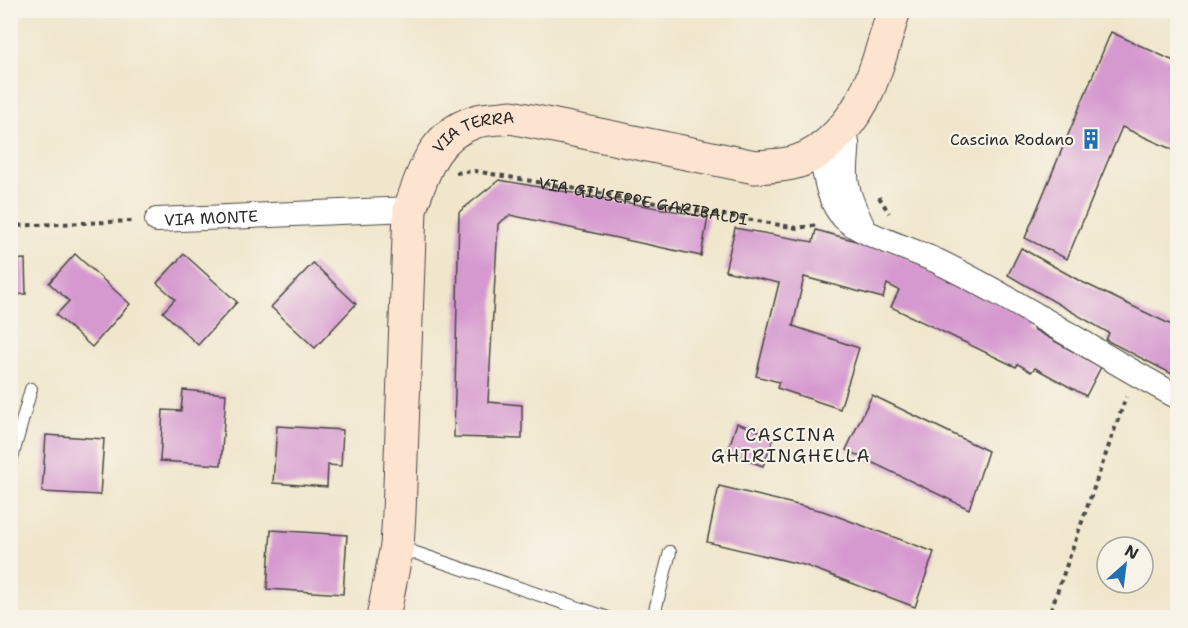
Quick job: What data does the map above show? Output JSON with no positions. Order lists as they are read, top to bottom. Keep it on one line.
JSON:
{"streets":{"street":["VIA TERRA","VIA MONTE"],"path":["VIA GIUSEPPE GARIBALDI"]},"crossings":[["VIA TERRA","VIA GIUSEPPE GARIBALDI"],["VIA TERRA","VIA MONTE"]],"districts":["CASCINA GHIRINGHELLA"],"places":{"building":["Cascina Rodano"]},"north":"top right"}
